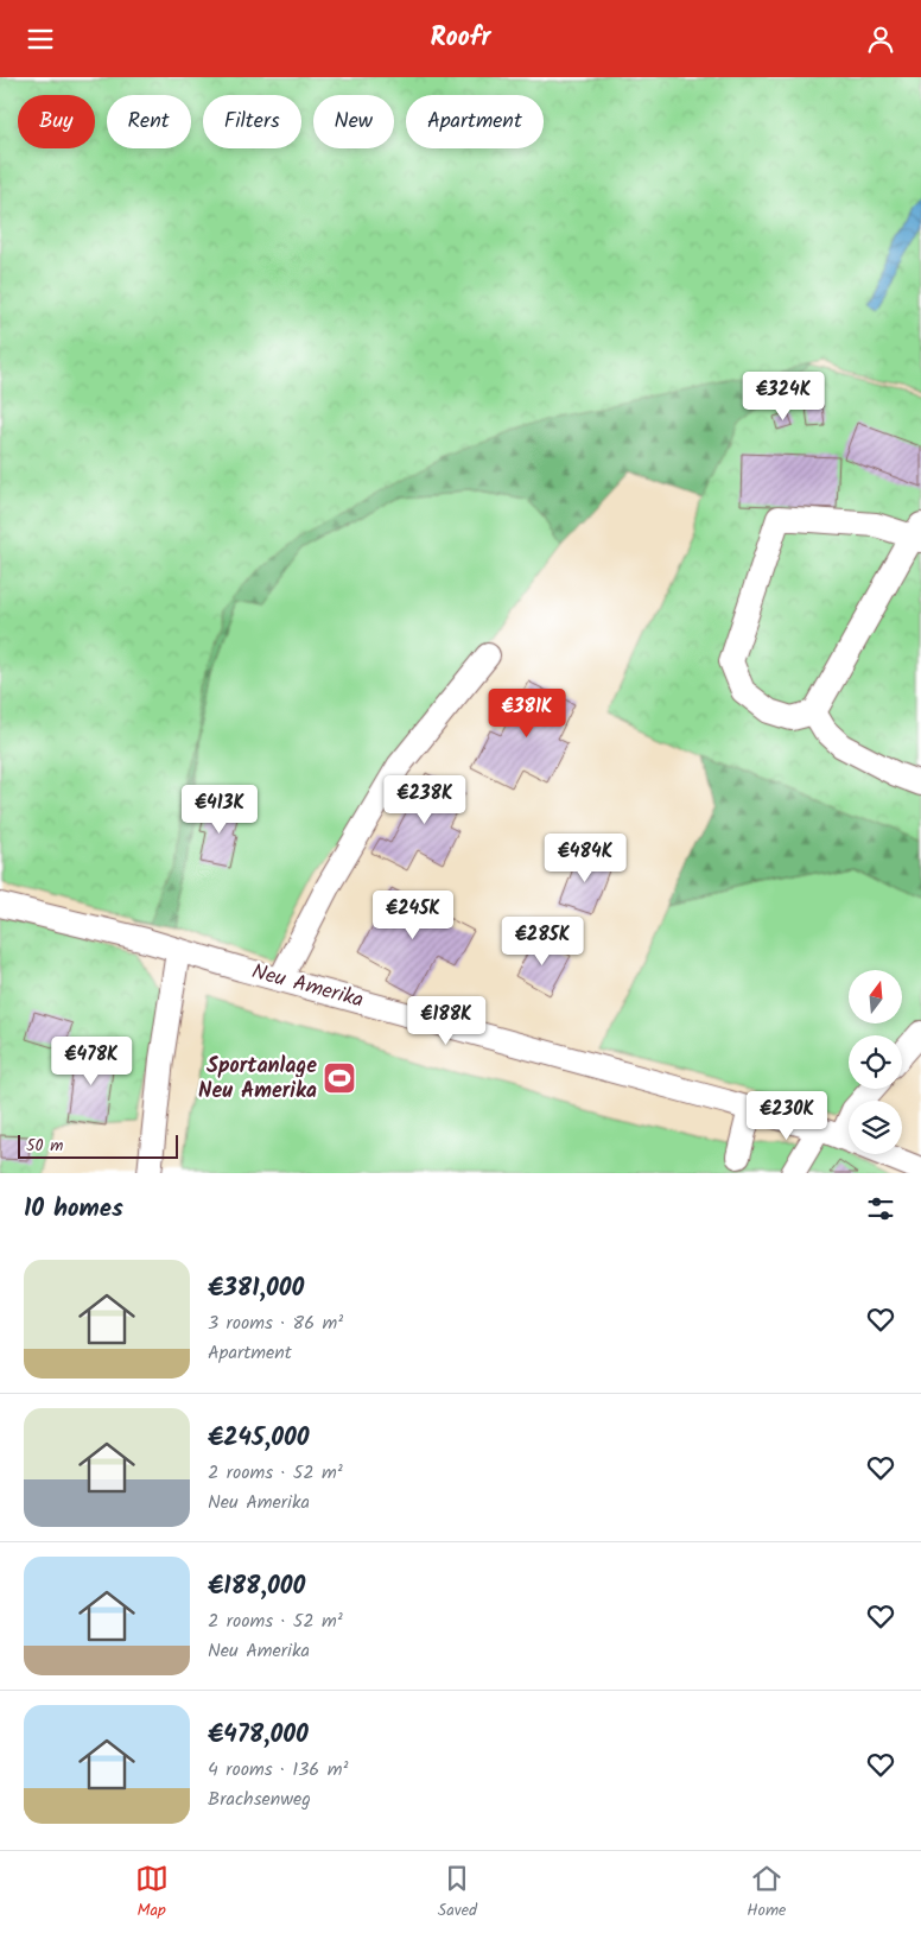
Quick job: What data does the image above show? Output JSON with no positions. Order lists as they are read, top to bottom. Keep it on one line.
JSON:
{"streets":{"street":["Neu Amerika"]},"places":{"sports":["Sportanlage Neu Amerika"]},"scale_bar":"50 m","north":"top","page":{"header":"Roofr","chip":["Buy","Rent","Filters","New","Apartment"],"price":["€324K","€381K","€238K","€413K","€484K","€245K","€285K","€188K","€478K","€230K"],"scale":"50 m","heading":"10 homes","list":[{"name":"€381,000","note":"3 rooms · 86 m² · Apartment"},{"name":"€245,000","note":"2 rooms · 52 m² · Neu Amerika"},{"name":"€188,000","note":"2 rooms · 52 m² · Neu Amerika"},{"name":"€478,000","note":"4 rooms · 136 m² · Brachsenweg"}],"tabs":["Map","Saved","Home"]}}
